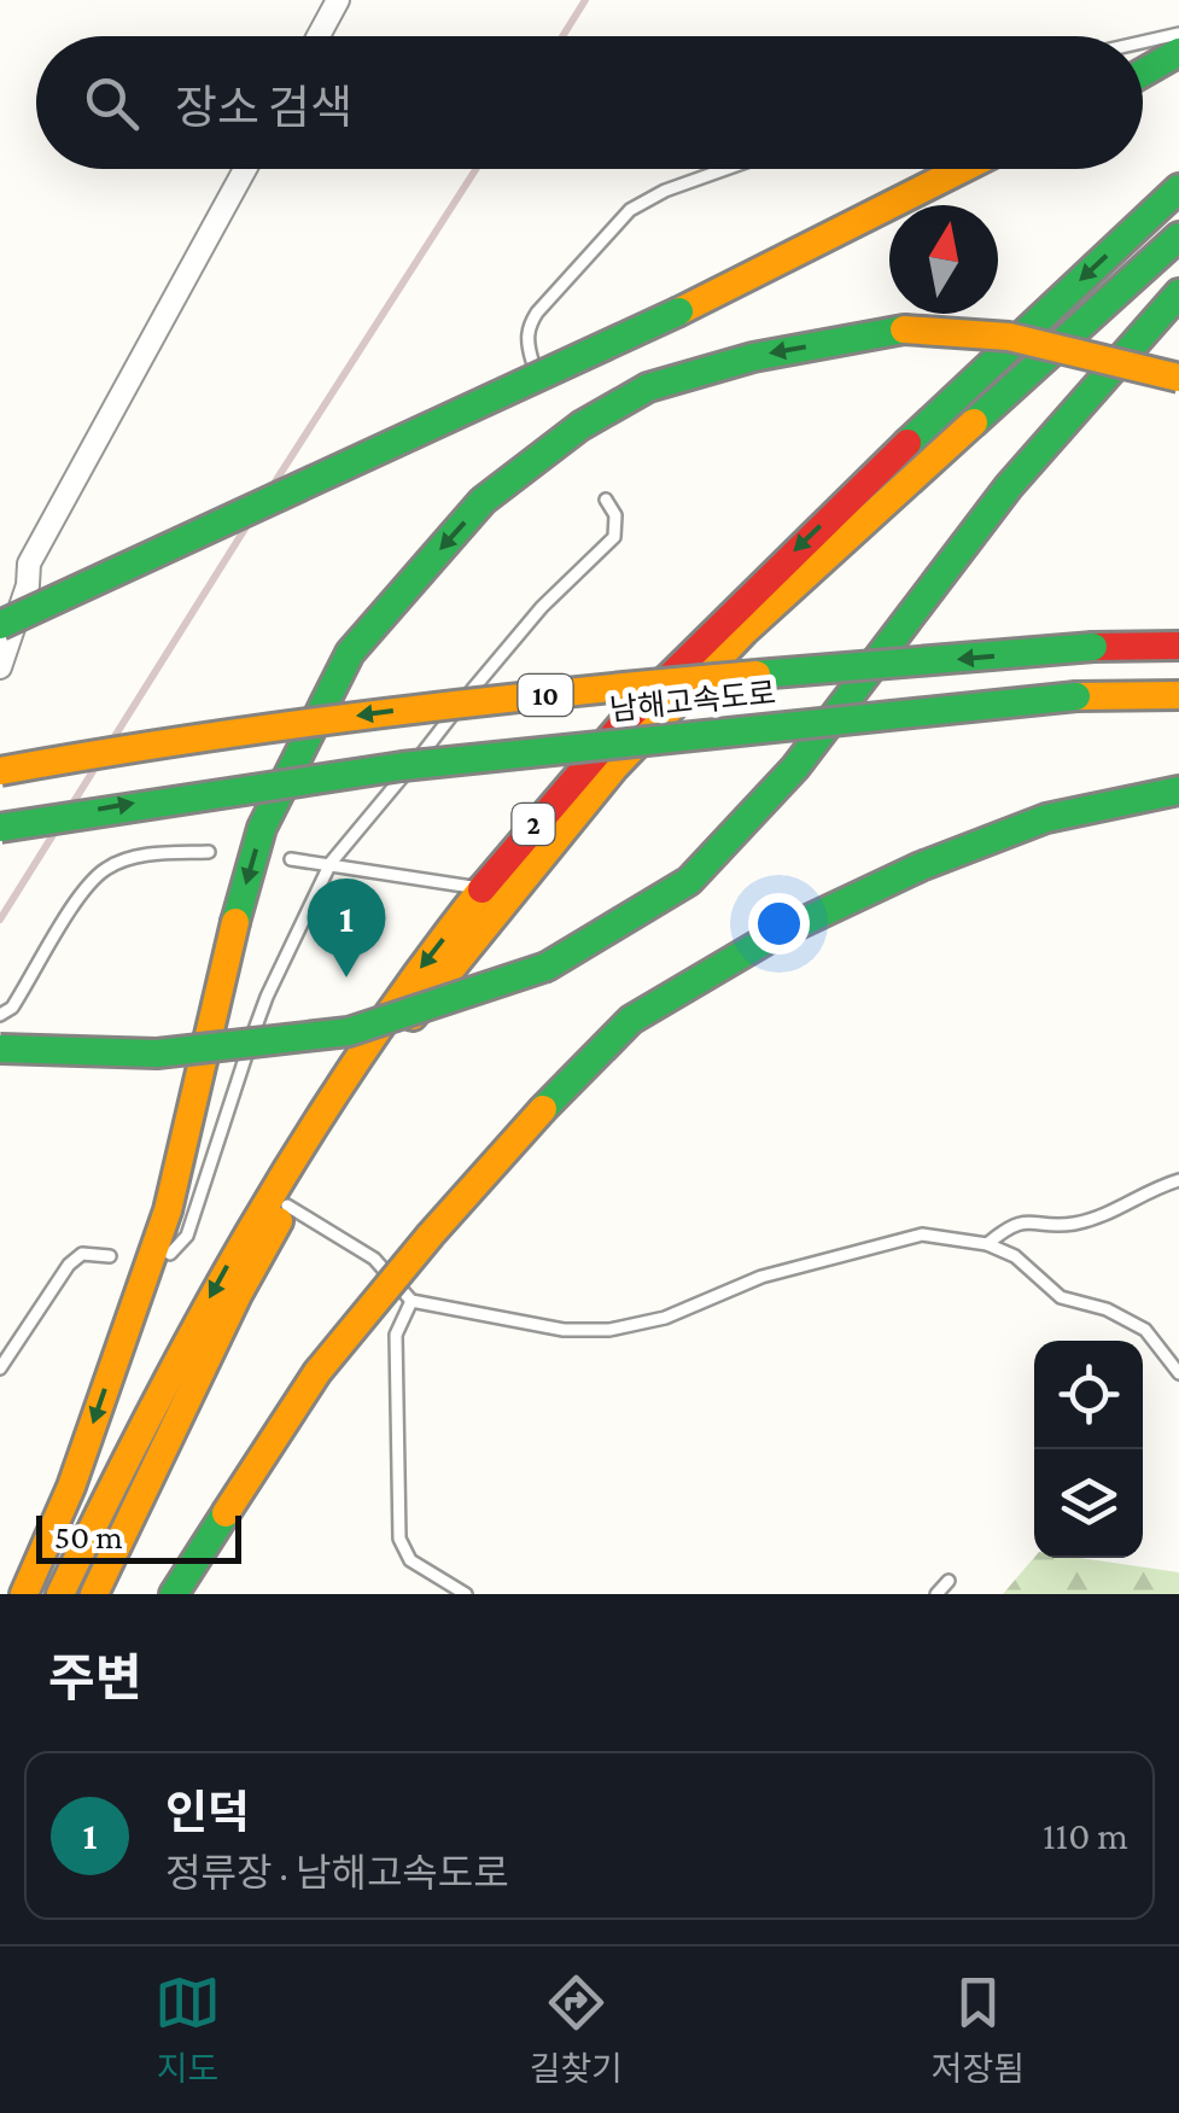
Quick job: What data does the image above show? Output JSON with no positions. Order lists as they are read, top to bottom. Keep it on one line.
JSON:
{"streets":{"main road":["10","남해고속도로","2"]},"scale_bar":"50 m","north":"top","page":{"search":"장소 검색","pins":"1","scale":"50 m","heading":"주변","list":[{"mark":"1","name":"인덕","note":"정류장 · 남해고속도로","value":"110 m"}],"nav":["지도","길찾기","저장됨"]}}
